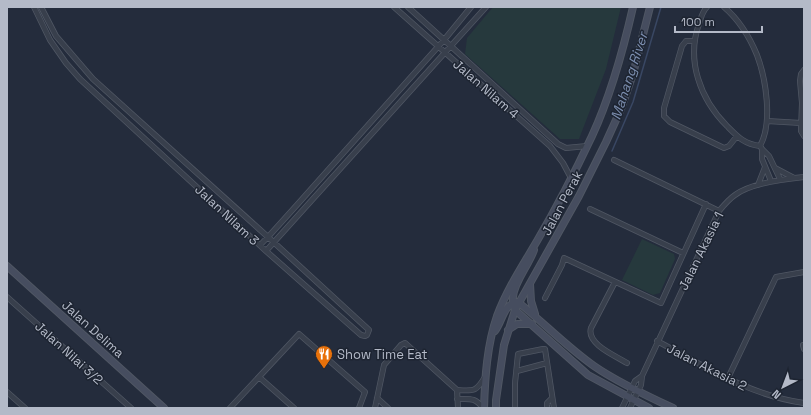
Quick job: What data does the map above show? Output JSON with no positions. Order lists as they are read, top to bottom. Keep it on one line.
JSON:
{"streets":{"main road":["Jalan Perak","Jalan Delima"],"street":["Jalan Nilam 4","Jalan Nilam 3","Jalan Akasia 1","Jalan Nilai 3/2","Jalan Akasia 2"]},"crossings":[["Jalan Nilam 4","Jalan Perak"],["Jalan Nilam 4","Jalan Nilam 3"],["Jalan Akasia 1","Jalan Akasia 2"]],"water":["Mahang River"],"places":{"restaurant":["Show Time Eat"]},"scale_bar":"100 m","north":"bottom left"}
